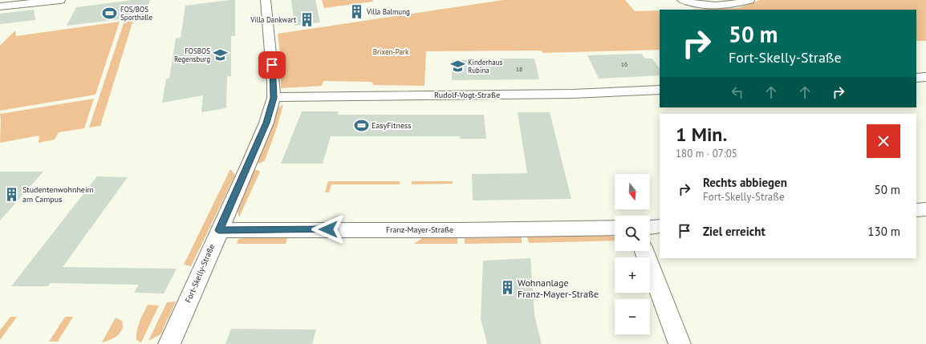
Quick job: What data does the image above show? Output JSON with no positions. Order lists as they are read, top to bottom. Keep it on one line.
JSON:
{"streets":{"street":["Rudolf-Vogt-Straße","Franz-Mayer-Straße","Fort-Skelly-Straße"]},"crossings":[["Rudolf-Vogt-Straße","Fort-Skelly-Straße"],["Franz-Mayer-Straße","Fort-Skelly-Straße"]],"parks":["Brixen-Park"],"places":{"building":["Villa Balmung","Villa Dankwart","Studentenwohnheim am Campus","Wohnanlage Franz-Mayer-Straße"],"sports":["FOS/BOS Sporthalle","EasyFitness"],"school or university":["FOSBOS Regensburg","Kinderhaus Rubina"]},"house_numbers":["16","18"],"north":"bottom","page":{"turn":["50 m","Fort-Skelly-Straße"],"heading":["1 Min.","180 m · 07:05"],"list":[{"name":"Rechts abbiegen","note":"Fort-Skelly-Straße","value":"50 m"},{"name":"Ziel erreicht","value":"130 m"}],"map_buttons":["+","−"]}}
